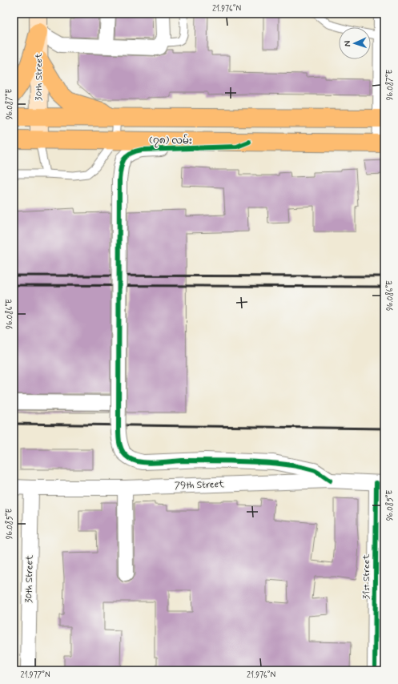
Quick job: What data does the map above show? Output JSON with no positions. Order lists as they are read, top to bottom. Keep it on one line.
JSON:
{"streets":{"main road":["30th Street","(၇၈) လမ်း"],"street":["79th Street","31st Street"]},"crossings":[["30th Street","(၇၈) လမ်း"],["30th Street","79th Street"],["79th Street","31st Street"]],"north":"left","coordinates":["21.976°N","96.087°E","96.086°E","96.085°E","21.977°N"]}
